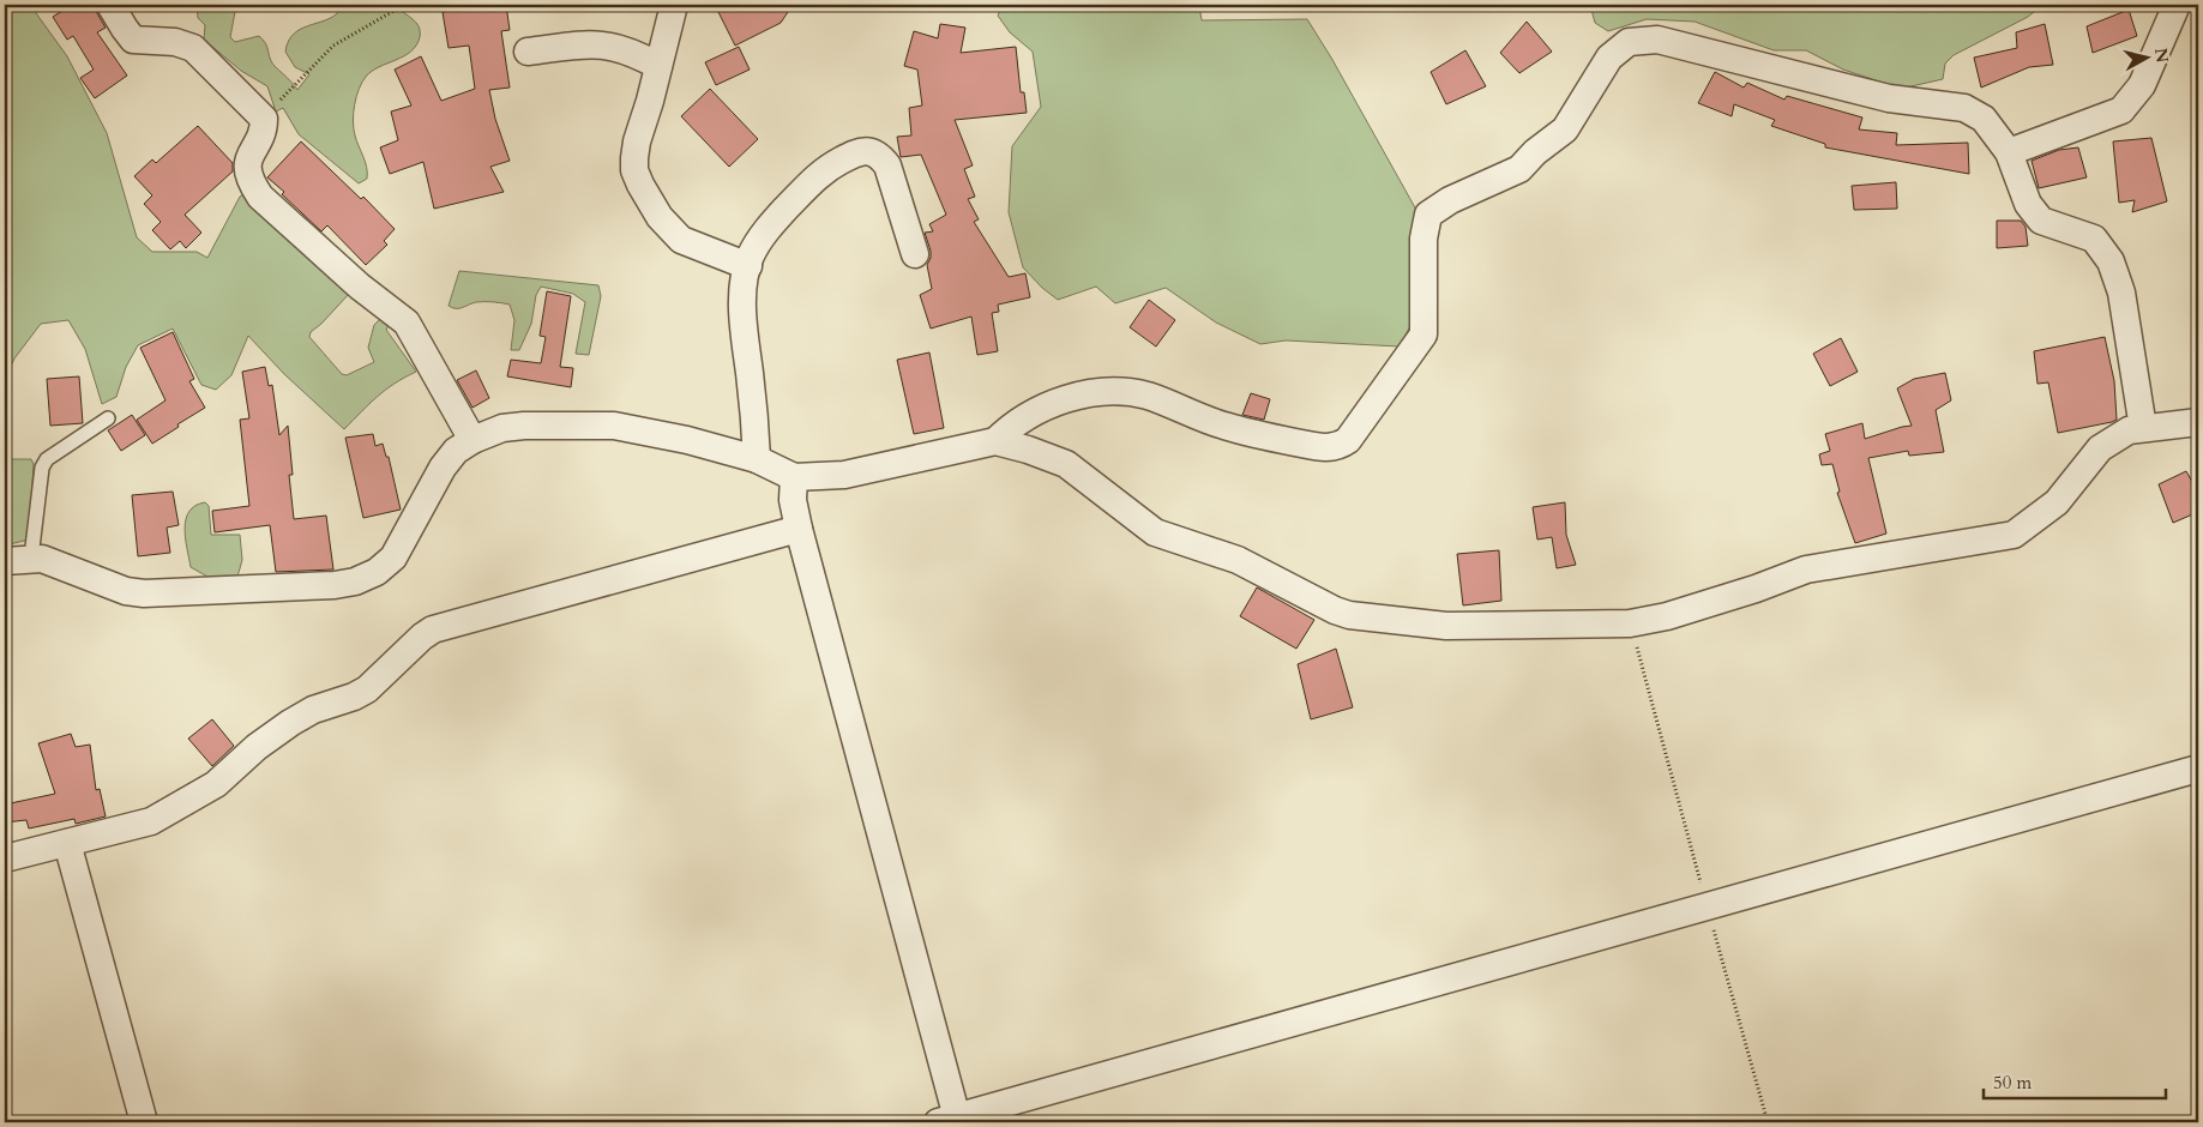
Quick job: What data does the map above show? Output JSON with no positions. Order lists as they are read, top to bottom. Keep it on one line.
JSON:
{"scale_bar":"50 m","north":"right"}
